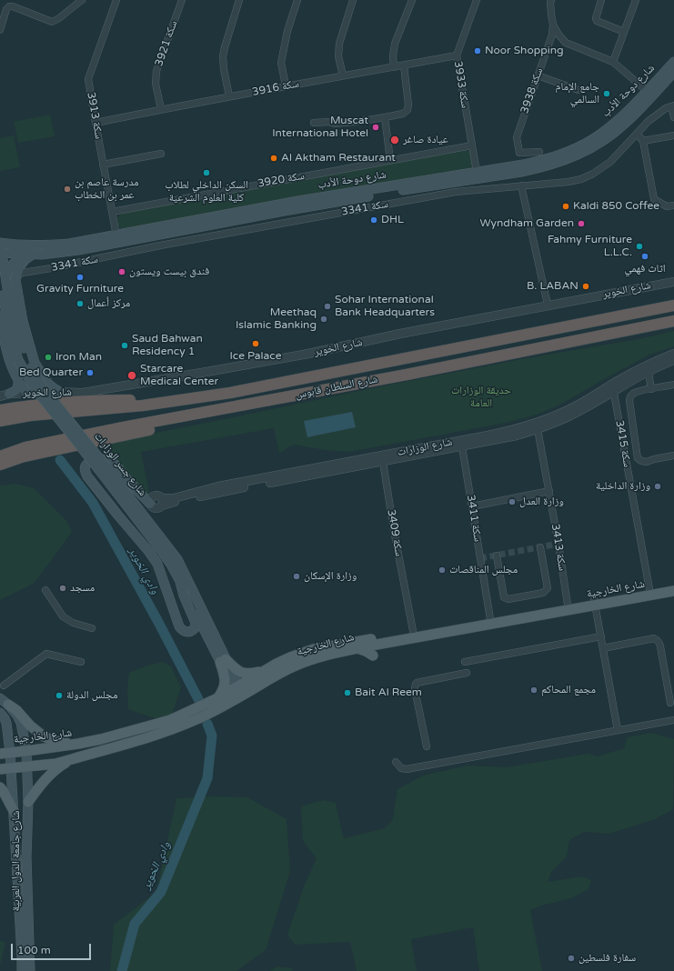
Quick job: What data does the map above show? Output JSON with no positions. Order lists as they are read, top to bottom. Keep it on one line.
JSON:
{"streets":{"highway":["شارع السلطان قابوس"],"main road":["شارع دوحة الأدب","شارع جسر الوزارات","شارع الخارجية","شارع جامعة الدول العربية"],"street":["سكة 3921","سكة 3933","سكة 3916","سكة 3938","سكة 3913","سكة 3920","سكة 3341","شارع الخوير","سكة 3415","شارع الوزارات","سكة 3411","سكة 3409","سكة 3413"]},"crossings":[["سكة 3921","سكة 3916"],["سكة 3933","سكة 3916"],["سكة 3933","شارع دوحة الأدب"],["سكة 3933","سكة 3920"],["سكة 3916","سكة 3913"],["شارع دوحة الأدب","سكة 3913"],["شارع دوحة الأدب","شارع جسر الوزارات"],["سكة 3913","سكة 3920"],["سكة 3415","شارع الوزارات"],["سكة 3415","شارع الخارجية"],["شارع الوزارات","سكة 3411"],["شارع الوزارات","سكة 3409"],["شارع الوزارات","سكة 3413"],["شارع جسر الوزارات","شارع الخارجية"],["سكة 3411","شارع الخارجية"],["سكة 3409","شارع الخارجية"],["سكة 3413","شارع الخارجية"],["شارع الخارجية","شارع جامعة الدول العربية"]],"water":["وادي الخوير"],"parks":["حديقة الوزارات العامة"],"places":["Noor Shopping","جامع الإمام السالمي","Muscat International Hotel","عيادة صاغر","Al Aktham Restaurant","السكن الداخلي لطلاب كلية العلوم الشرعية","مدرسة عاصم بن عمر بن الخطاب","Kaldi 850 Coffee","DHL","Wyndham Garden","Fahmy Furniture L.L.C.","اثاث فهمي","فندق بيست ويستون","Gravity Furniture","B. LABAN","مركز أعمال","Sohar International Bank Headquarters","Meethaq Islamic Banking","Ice Palace","Saud Bahwan Residency 1","Iron Man","Bed Quarter","Starcare Medical Center","وزارة الداخلية","وزارة العدل","مجلس المناقصات","وزارة الإسكان","مسجد","مجمع المحاكم","Bait Al Reem","مجلس الدولة","سفارة فلسطين"],"scale_bar":"100 m"}
